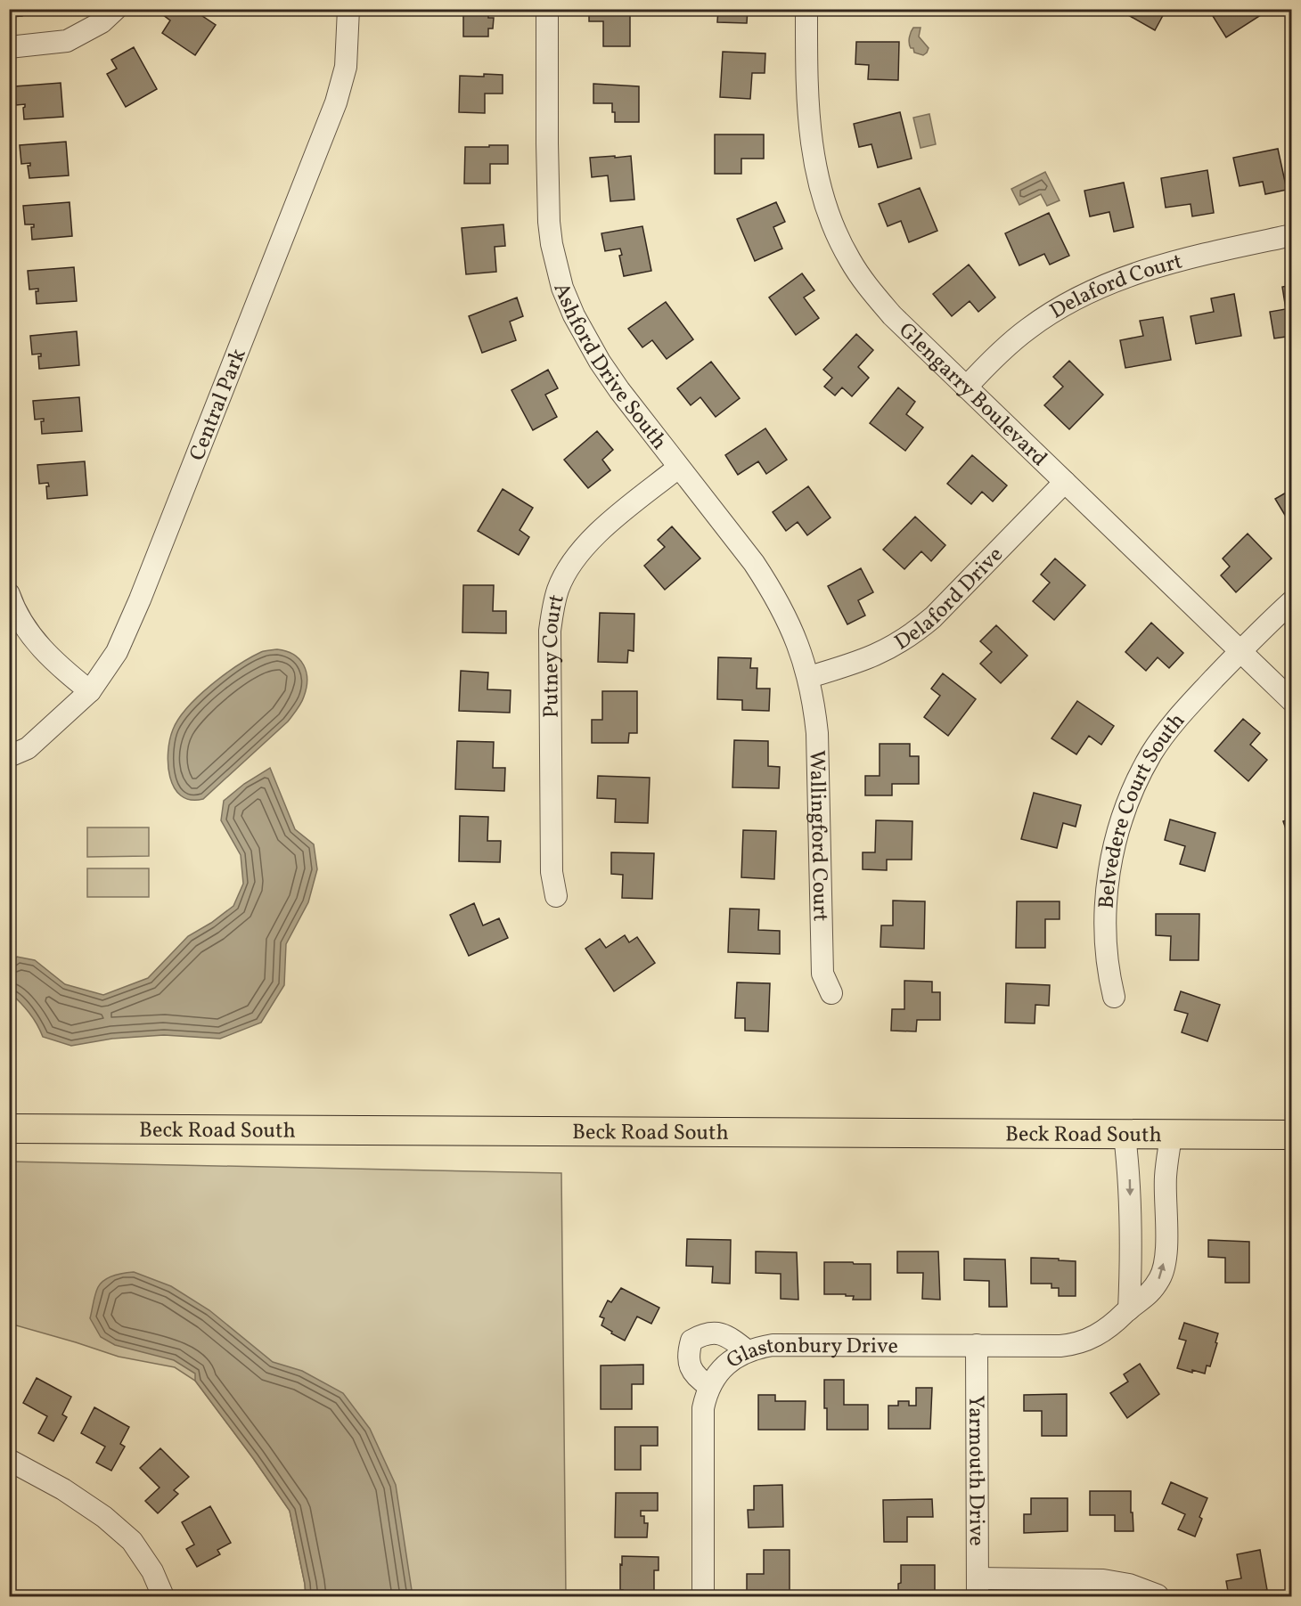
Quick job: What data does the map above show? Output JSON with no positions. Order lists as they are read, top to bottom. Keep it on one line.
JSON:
{"streets":{"main road":["Beck Road South"],"street":["Delaford Court","Ashford Drive South","Glengarry Boulevard","Central Park","Delaford Drive","Putney Court","Belvedere Court South","Wallingford Court","Glastonbury Drive","Yarmouth Drive"]},"crossings":[["Delaford Court","Glengarry Boulevard"],["Ashford Drive South","Delaford Drive"],["Ashford Drive South","Putney Court"],["Ashford Drive South","Wallingford Court"],["Glengarry Boulevard","Delaford Drive"],["Glengarry Boulevard","Belvedere Court South"],["Delaford Drive","Wallingford Court"],["Beck Road South","Glastonbury Drive"],["Glastonbury Drive","Yarmouth Drive"]]}
